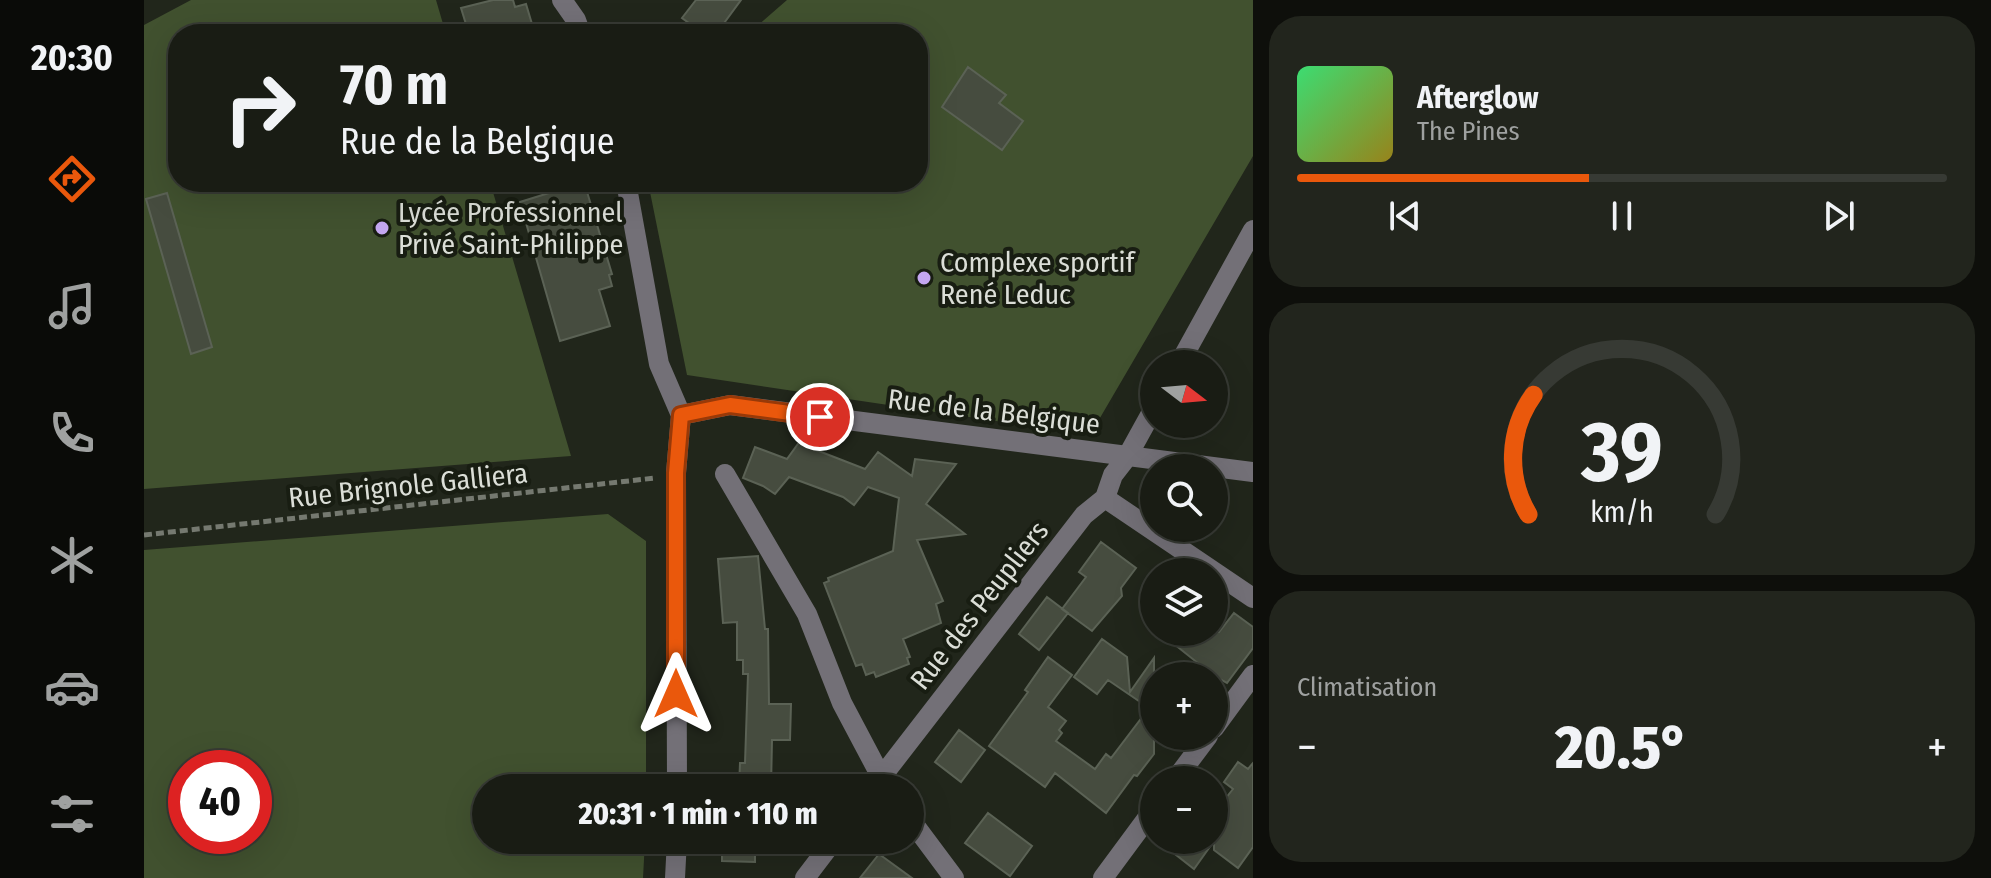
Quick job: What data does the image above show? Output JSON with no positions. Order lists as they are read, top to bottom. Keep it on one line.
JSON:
{"streets":{"street":["Rue de la Belgique","Rue des Peupliers"],"path":["Rue Brignole Galliera"]},"crossings":[["Rue de la Belgique","Rue des Peupliers"]],"places":["Lycée Professionnel Privé Saint-Philippe","Complexe sportif René Leduc"],"north":"right","page":{"tabs":"20:30","turn":["70 m","Rue de la Belgique"],"song":["Afterglow","The Pines"],"map_buttons":["+","−"],"tile":"Climatisation","heat":["−","20.5°","+"],"limit":"40","trip":"20:31 · 1 min · 110 m","gauge":["39","km/h"]}}
